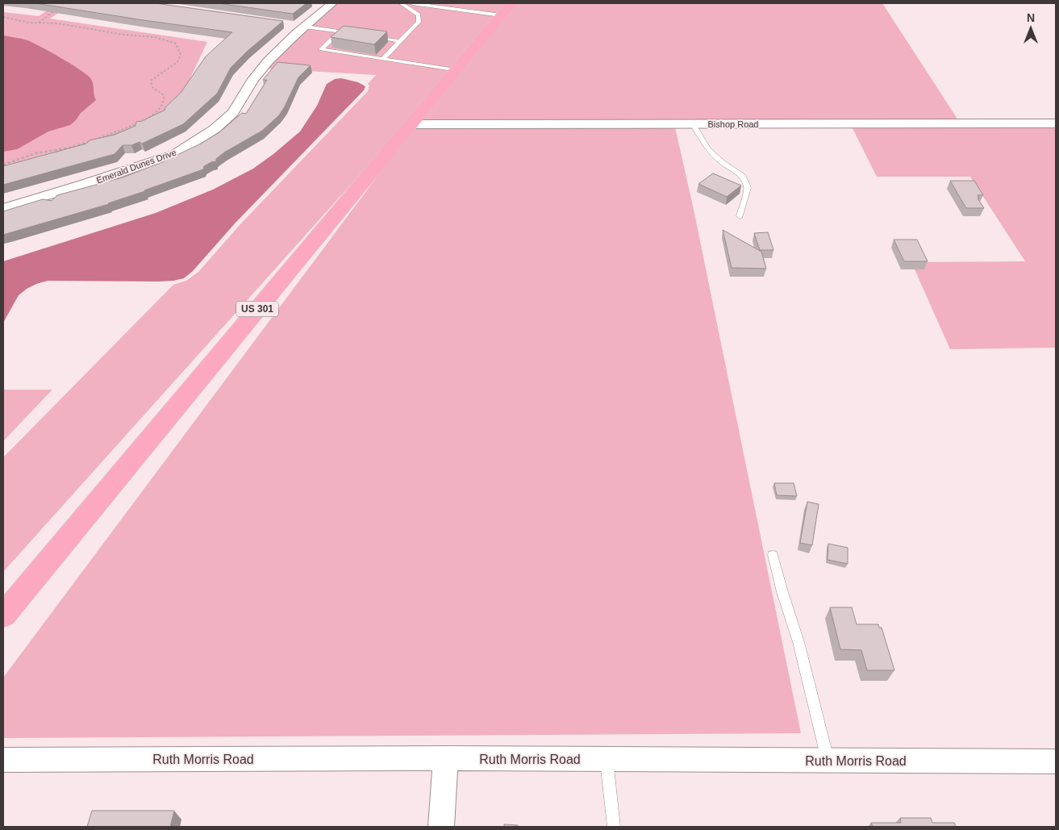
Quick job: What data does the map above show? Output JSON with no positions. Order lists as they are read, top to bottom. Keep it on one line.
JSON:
{"streets":{"main road":["US 301"],"street":["Bishop Road","Emerald Dunes Drive","Ruth Morris Road"]},"crossings":[["Bishop Road","US 301"]],"north":"top"}
